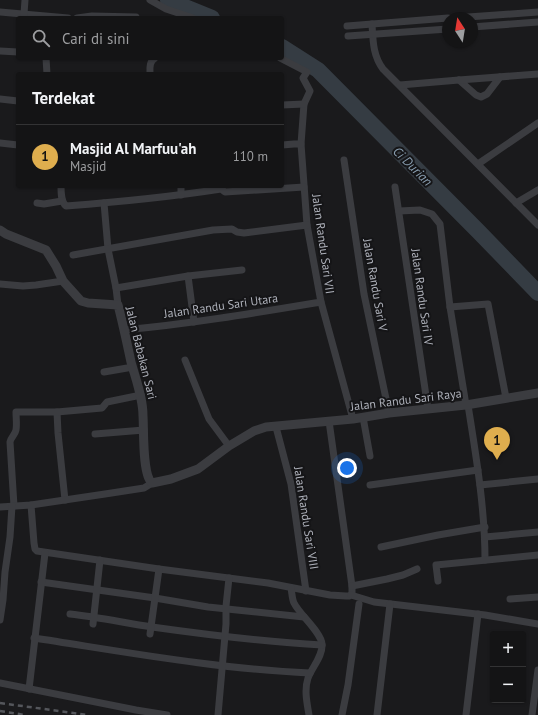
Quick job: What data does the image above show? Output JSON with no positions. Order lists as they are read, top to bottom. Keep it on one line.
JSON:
{"streets":{"street":["Jalan Randu Sari VII","Jalan Randu Sari V","Jalan Randu Sari IV","Jalan Randu Sari Utara","Jalan Babakan Sari","Jalan Randu Sari Raya","Jalan Randu Sari VIII"]},"crossings":[["Jalan Randu Sari VII","Jalan Randu Sari Utara"],["Jalan Randu Sari VII","Jalan Randu Sari Raya"],["Jalan Randu Sari V","Jalan Randu Sari Raya"],["Jalan Randu Sari IV","Jalan Randu Sari Raya"],["Jalan Randu Sari Utara","Jalan Babakan Sari"],["Jalan Babakan Sari","Jalan Randu Sari Raya"],["Jalan Randu Sari Raya","Jalan Randu Sari VIII"]],"water":["Ci Durian"],"north":"top","page":{"search":"Cari di sini","heading":"Terdekat","list":[{"mark":"1","name":"Masjid Al Marfuu'ah","note":"Masjid","value":"110 m"}],"pins":"1","map_buttons":["+","−"]}}
